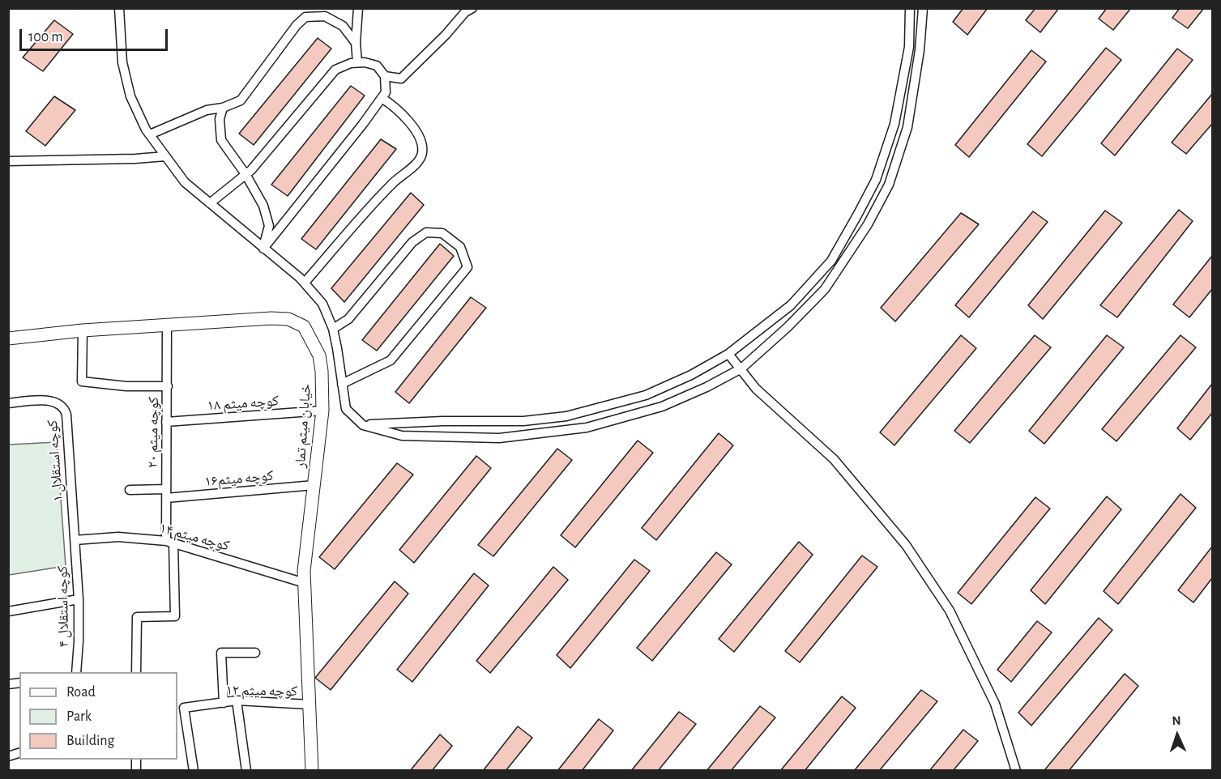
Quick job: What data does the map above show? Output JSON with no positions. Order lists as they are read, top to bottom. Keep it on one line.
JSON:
{"streets":{"street":["کوچه میثم ۱۸","خیابان میثم تمار","کوچه میثم ۲۰","کوچه استقلال ۱","کوچه میثم۱۶","کوچه میثم ۱۴","کوچه استقلال ۴","کوچه میثم ۱۲"]},"crossings":[["کوچه میثم ۱۸","خیابان میثم تمار"],["کوچه میثم ۱۸","کوچه میثم ۲۰"],["خیابان میثم تمار","کوچه میثم ۲۰"],["خیابان میثم تمار","کوچه میثم۱۶"],["خیابان میثم تمار","کوچه میثم ۱۴"],["خیابان میثم تمار","کوچه میثم ۱۲"],["کوچه میثم ۲۰","کوچه میثم۱۶"],["کوچه میثم ۲۰","کوچه میثم ۱۴"],["کوچه استقلال ۱","کوچه میثم ۱۴"],["کوچه استقلال ۱","کوچه استقلال ۴"],["کوچه میثم ۱۴","کوچه استقلال ۴"]],"legend":["Road","Park","Building"],"scale_bar":"100 m","north":"top"}
